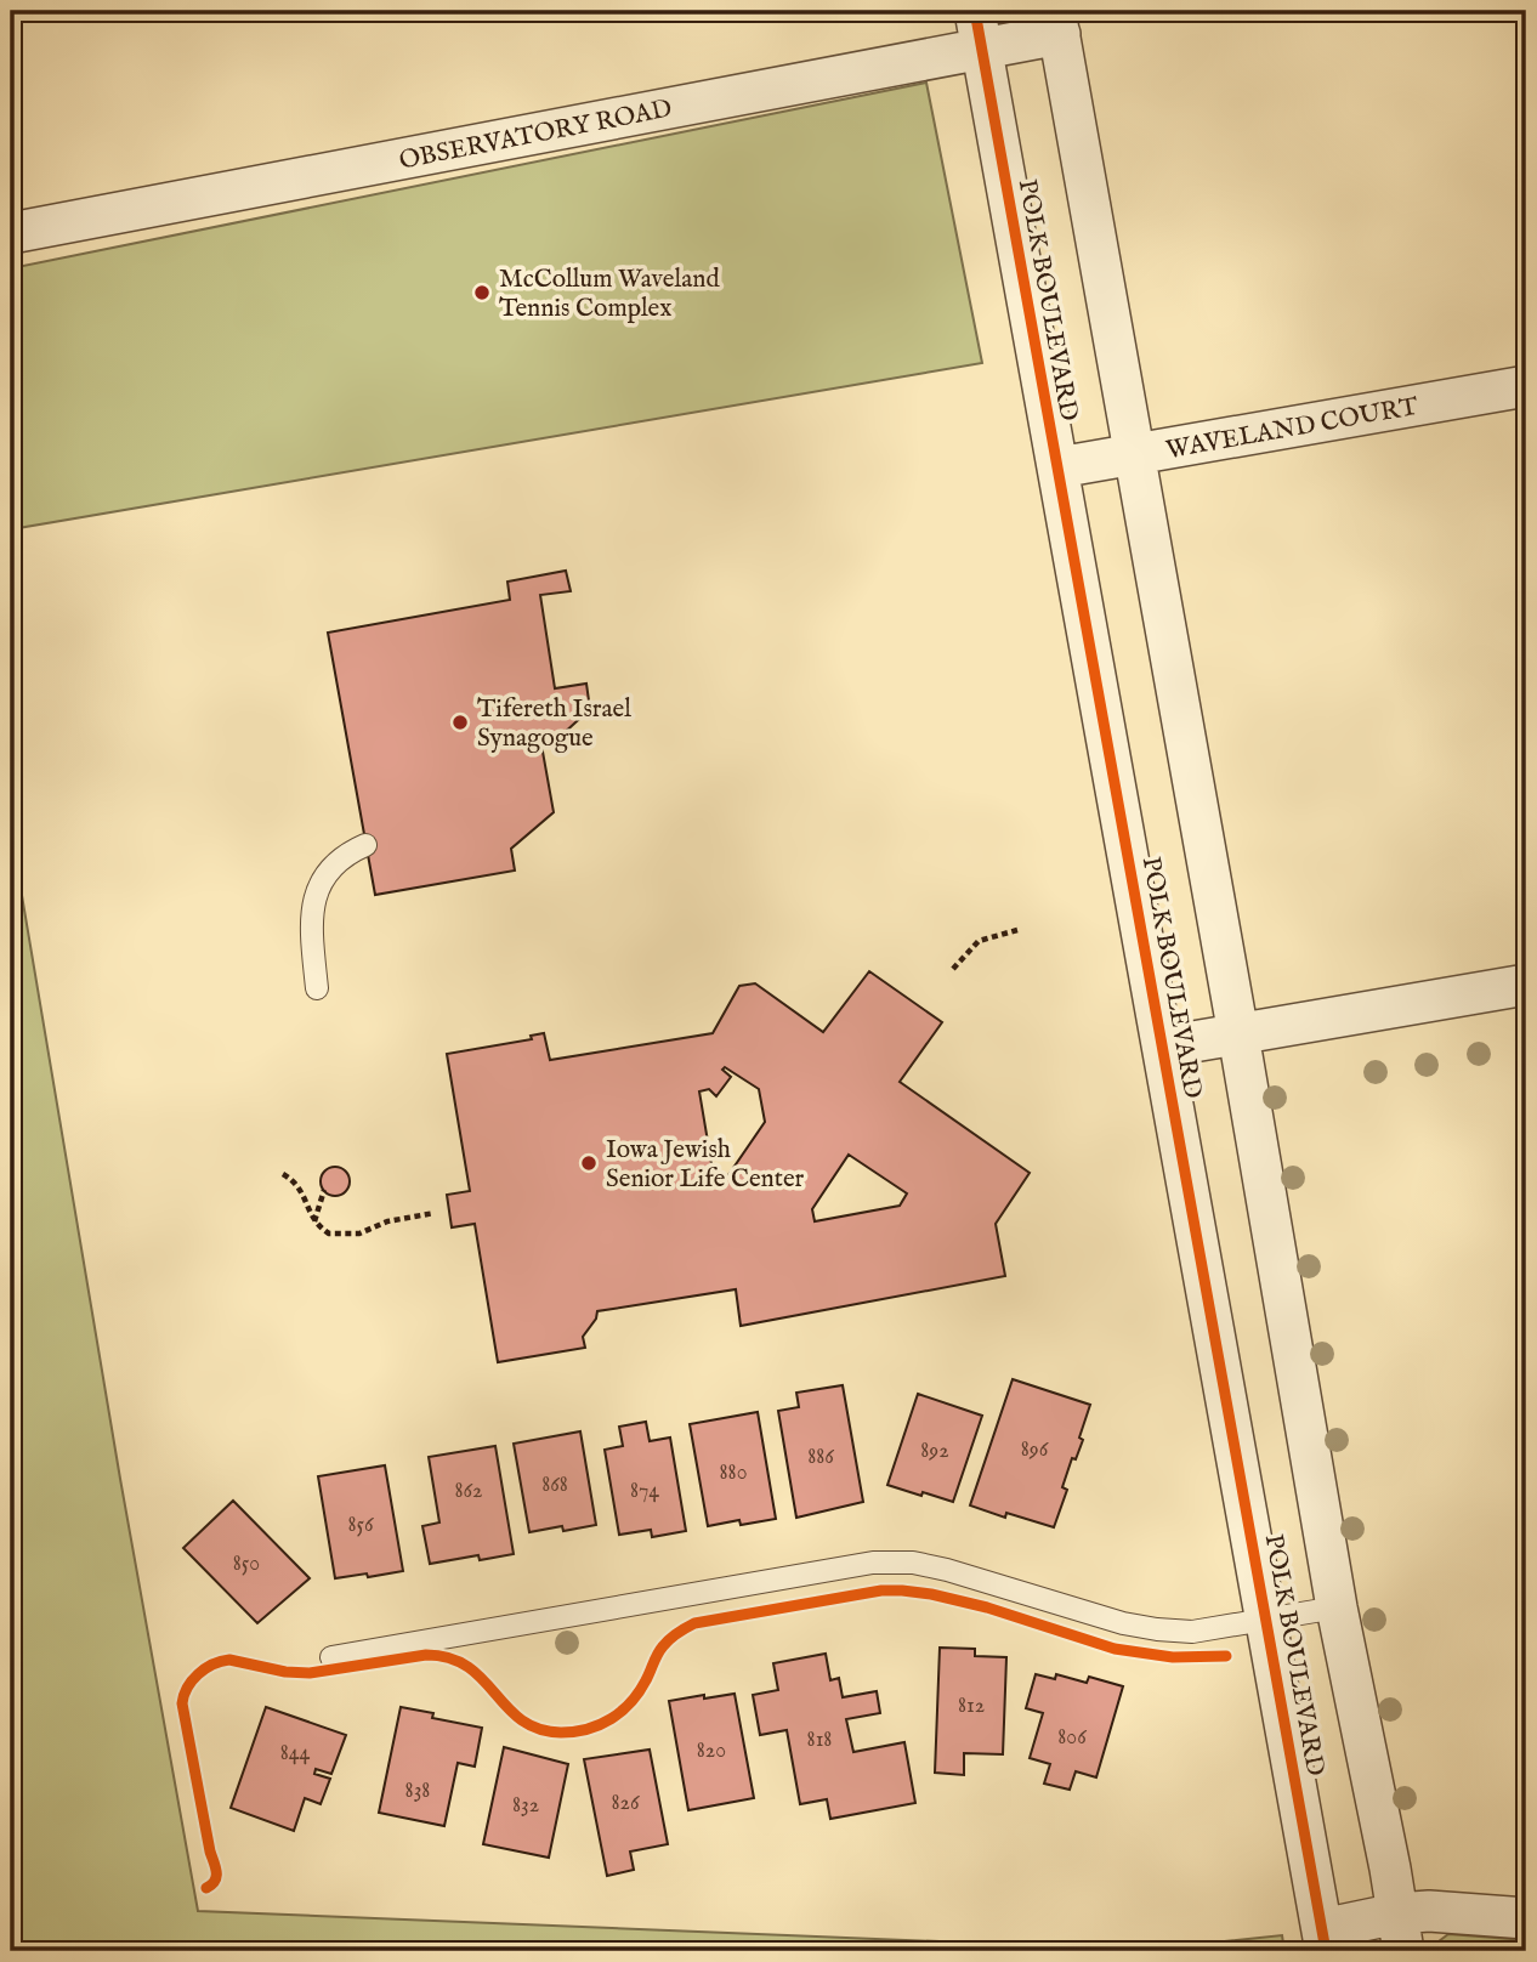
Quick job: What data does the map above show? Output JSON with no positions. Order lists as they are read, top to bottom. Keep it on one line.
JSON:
{"streets":{"street":["OBSERVATORY ROAD","POLK BOULEVARD","WAVELAND COURT"]},"crossings":[["OBSERVATORY ROAD","POLK BOULEVARD"],["POLK BOULEVARD","WAVELAND COURT"]],"places":["McCollum Waveland Tennis Complex","Tifereth Israel Synagogue","Iowa Jewish Senior Life Center"],"house_numbers":["896","892","886","880","868","862","874","856","850","812","806","818","820","844","838","826","832"]}
